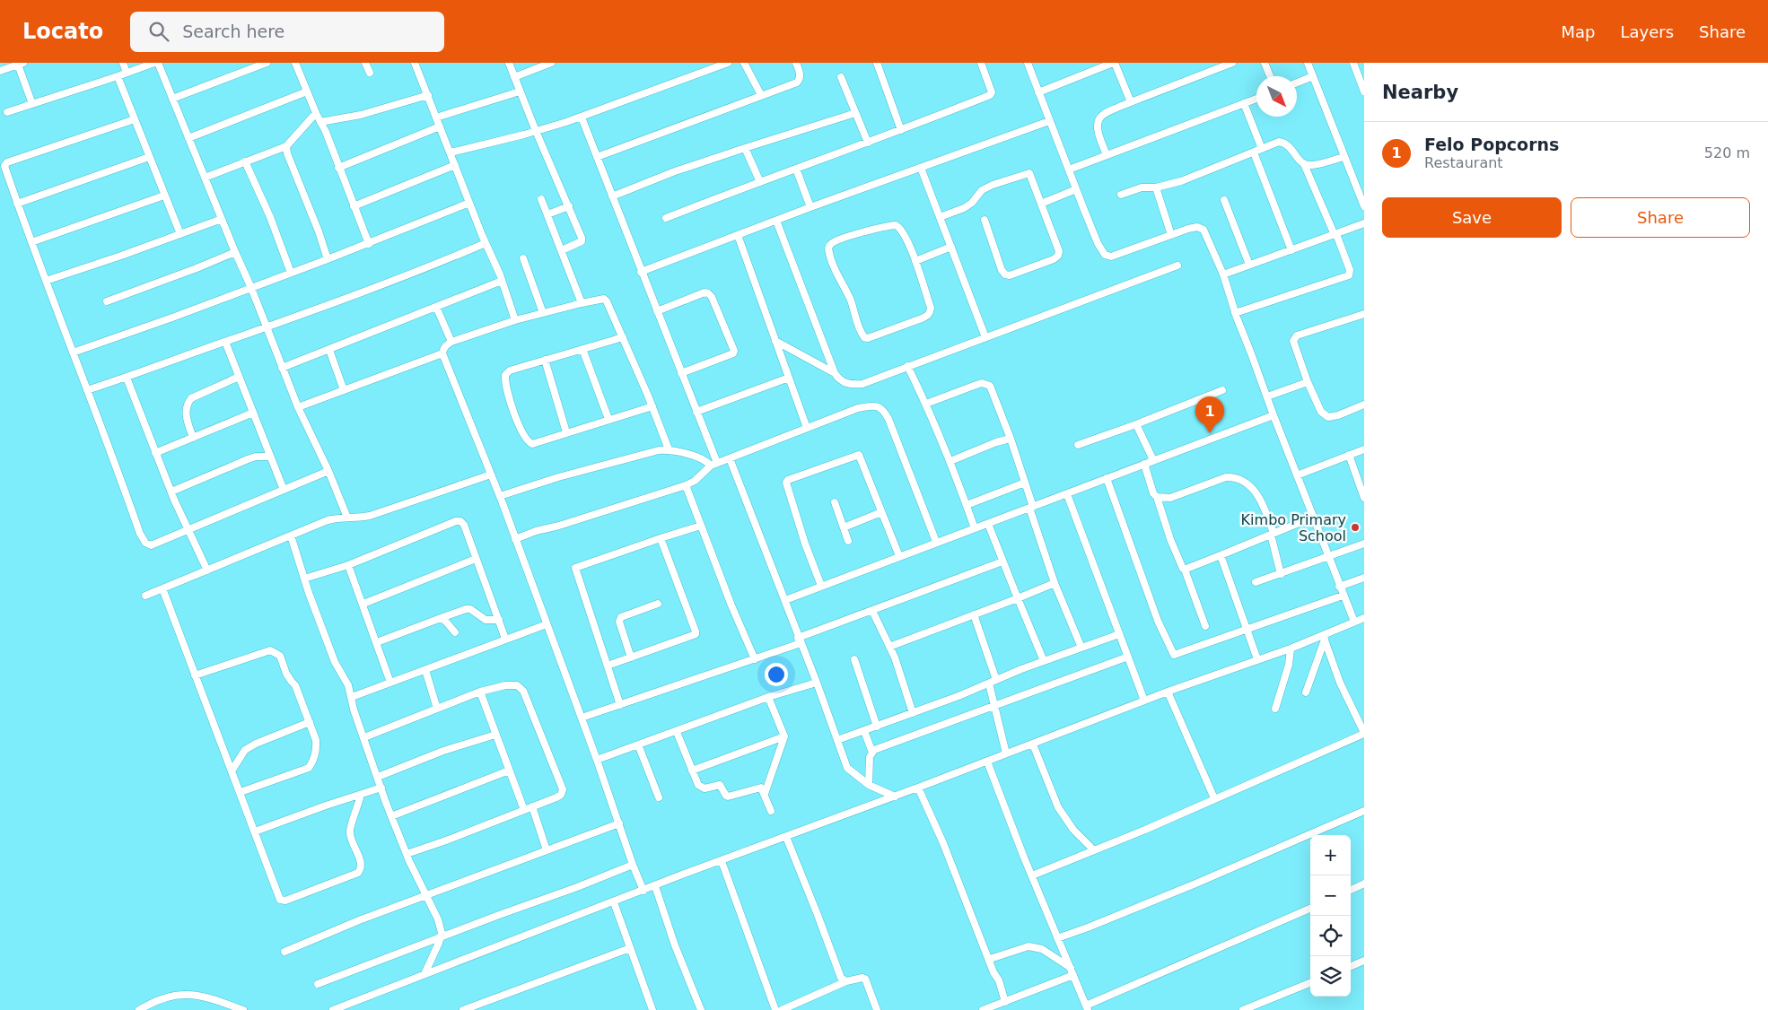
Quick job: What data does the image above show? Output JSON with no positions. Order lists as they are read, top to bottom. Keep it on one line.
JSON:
{"places":["Kimbo Primary School"],"north":"bottom right","page":{"header":"Locato","search":"Search here","nav":["Map","Layers","Share"],"heading":"Nearby","list":[{"mark":"1","name":"Felo Popcorns","note":"Restaurant","value":"520 m"}],"buttons":["Save","Share"],"pins":"1","map_buttons":["+","−"]}}
